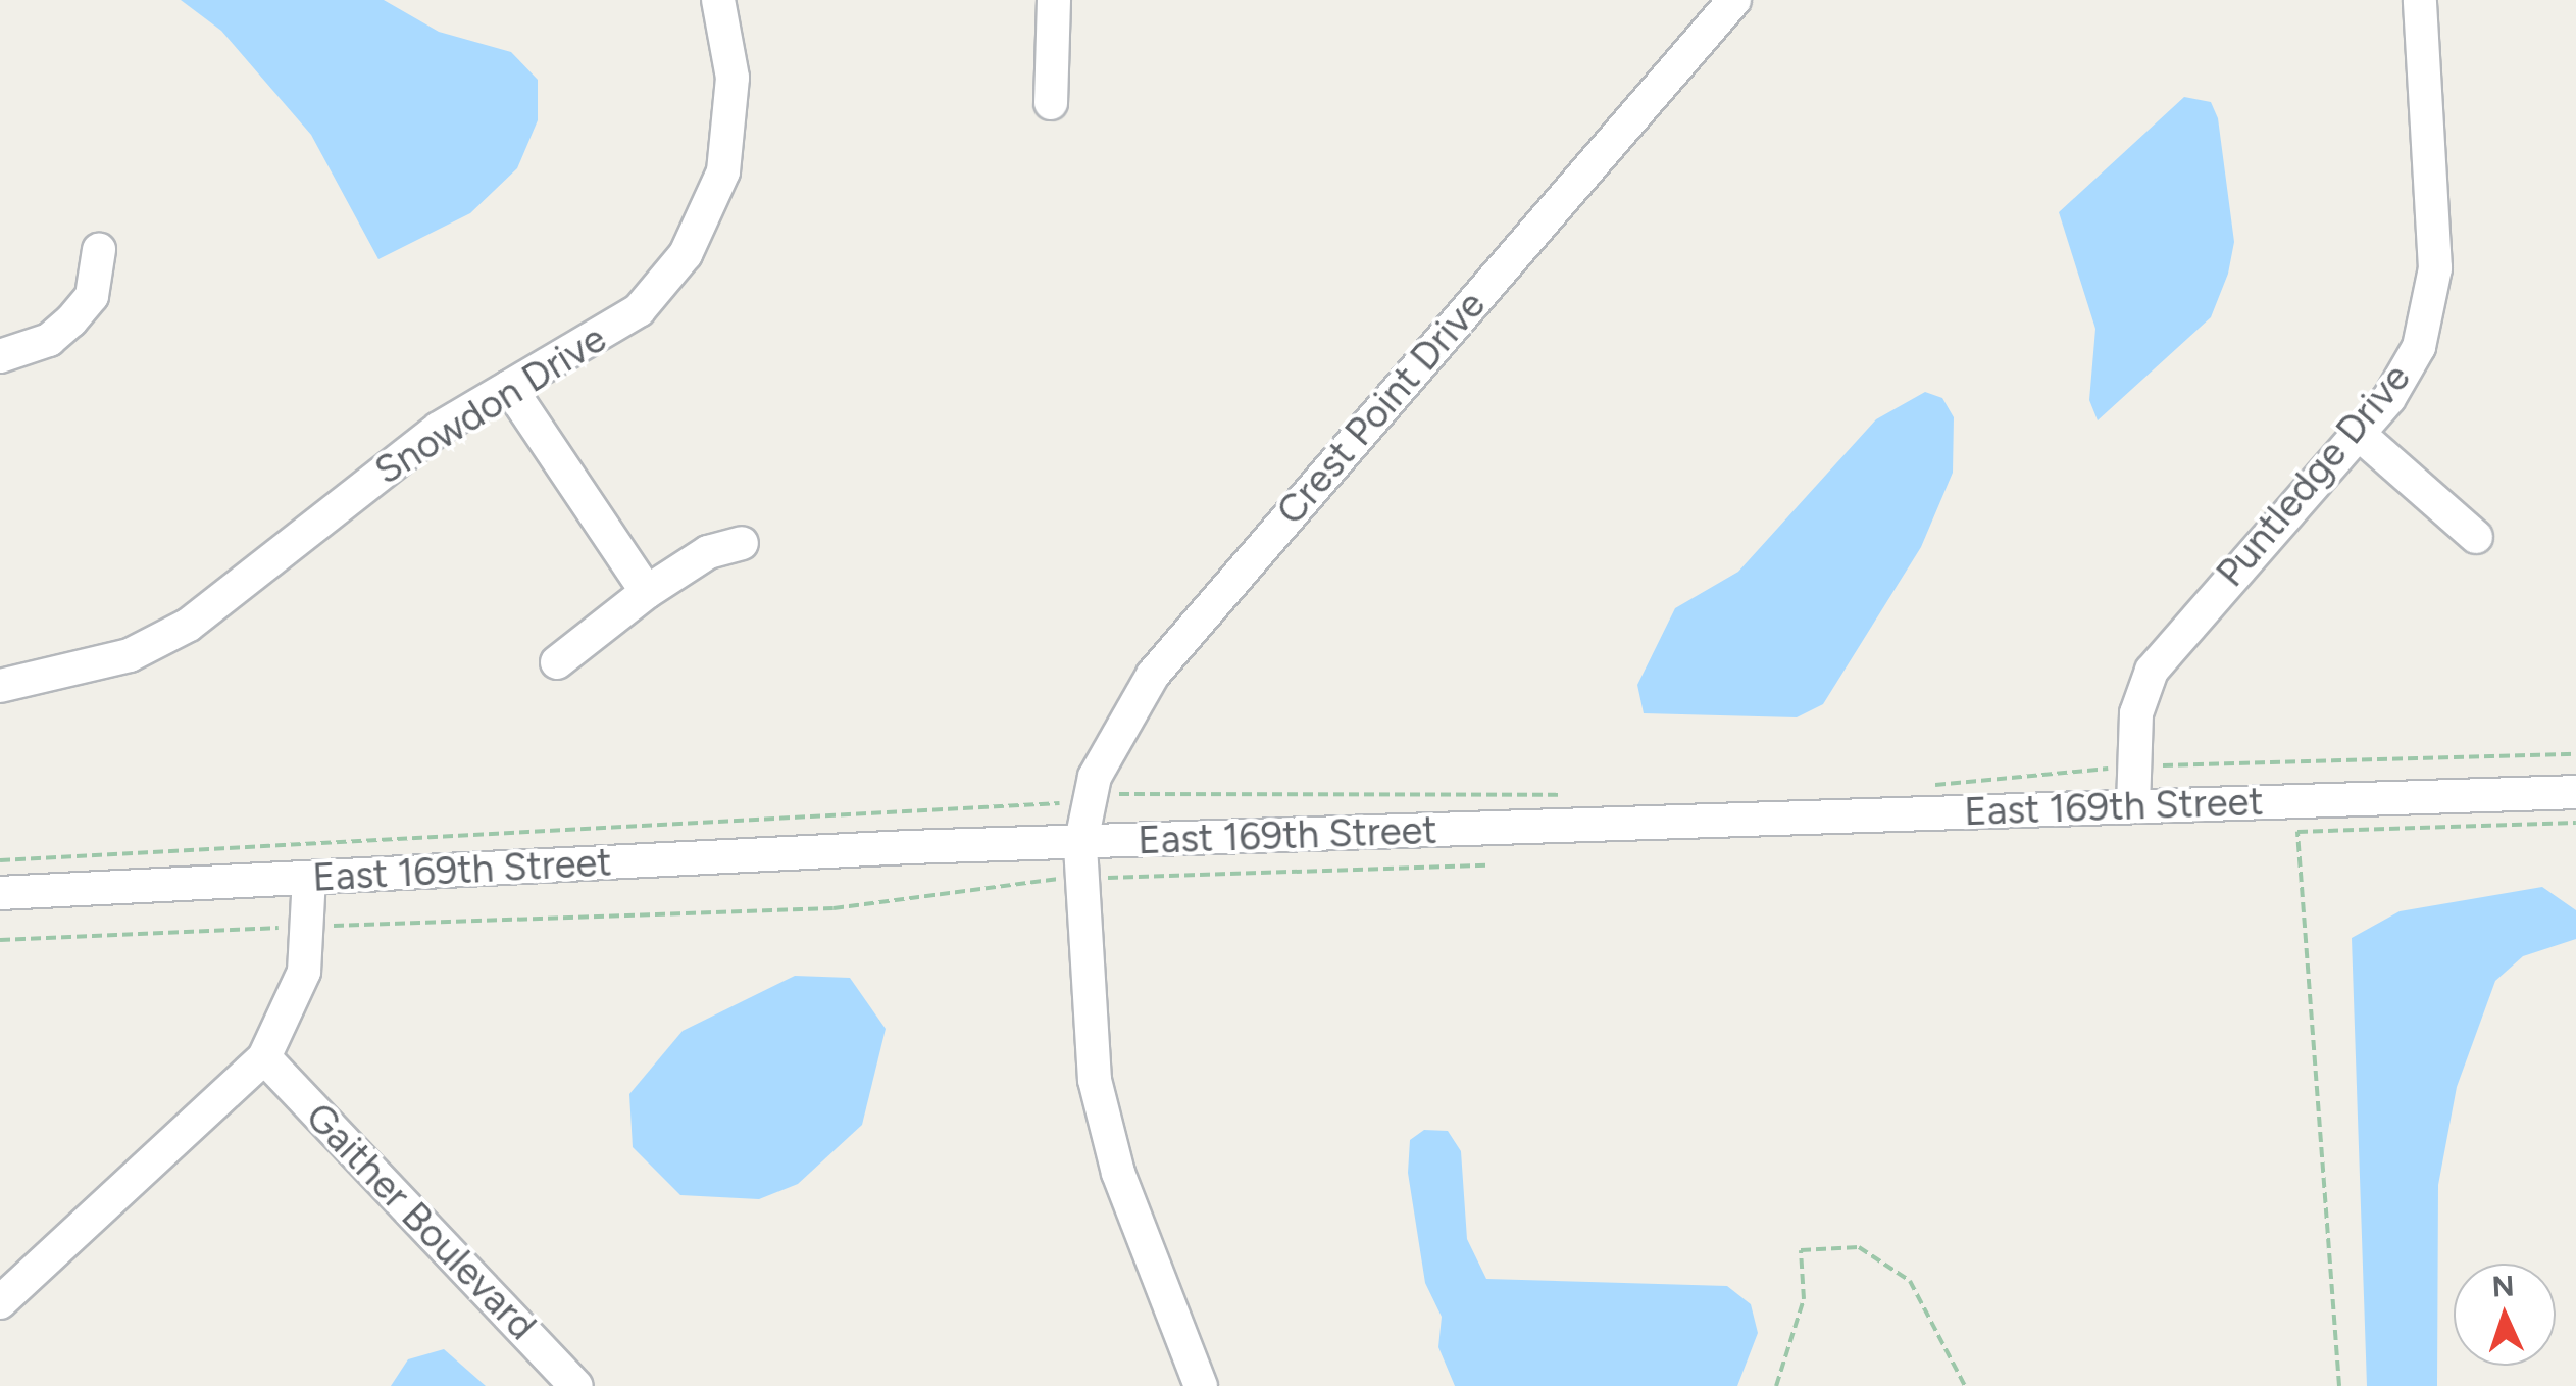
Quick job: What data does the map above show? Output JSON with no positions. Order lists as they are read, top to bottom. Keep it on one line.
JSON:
{"streets":{"street":["Snowdon Drive","Crest Point Drive","Puntledge Drive","East 169th Street","Gaither Boulevard"]},"crossings":[["Crest Point Drive","East 169th Street"],["Puntledge Drive","East 169th Street"]],"north":"top"}
